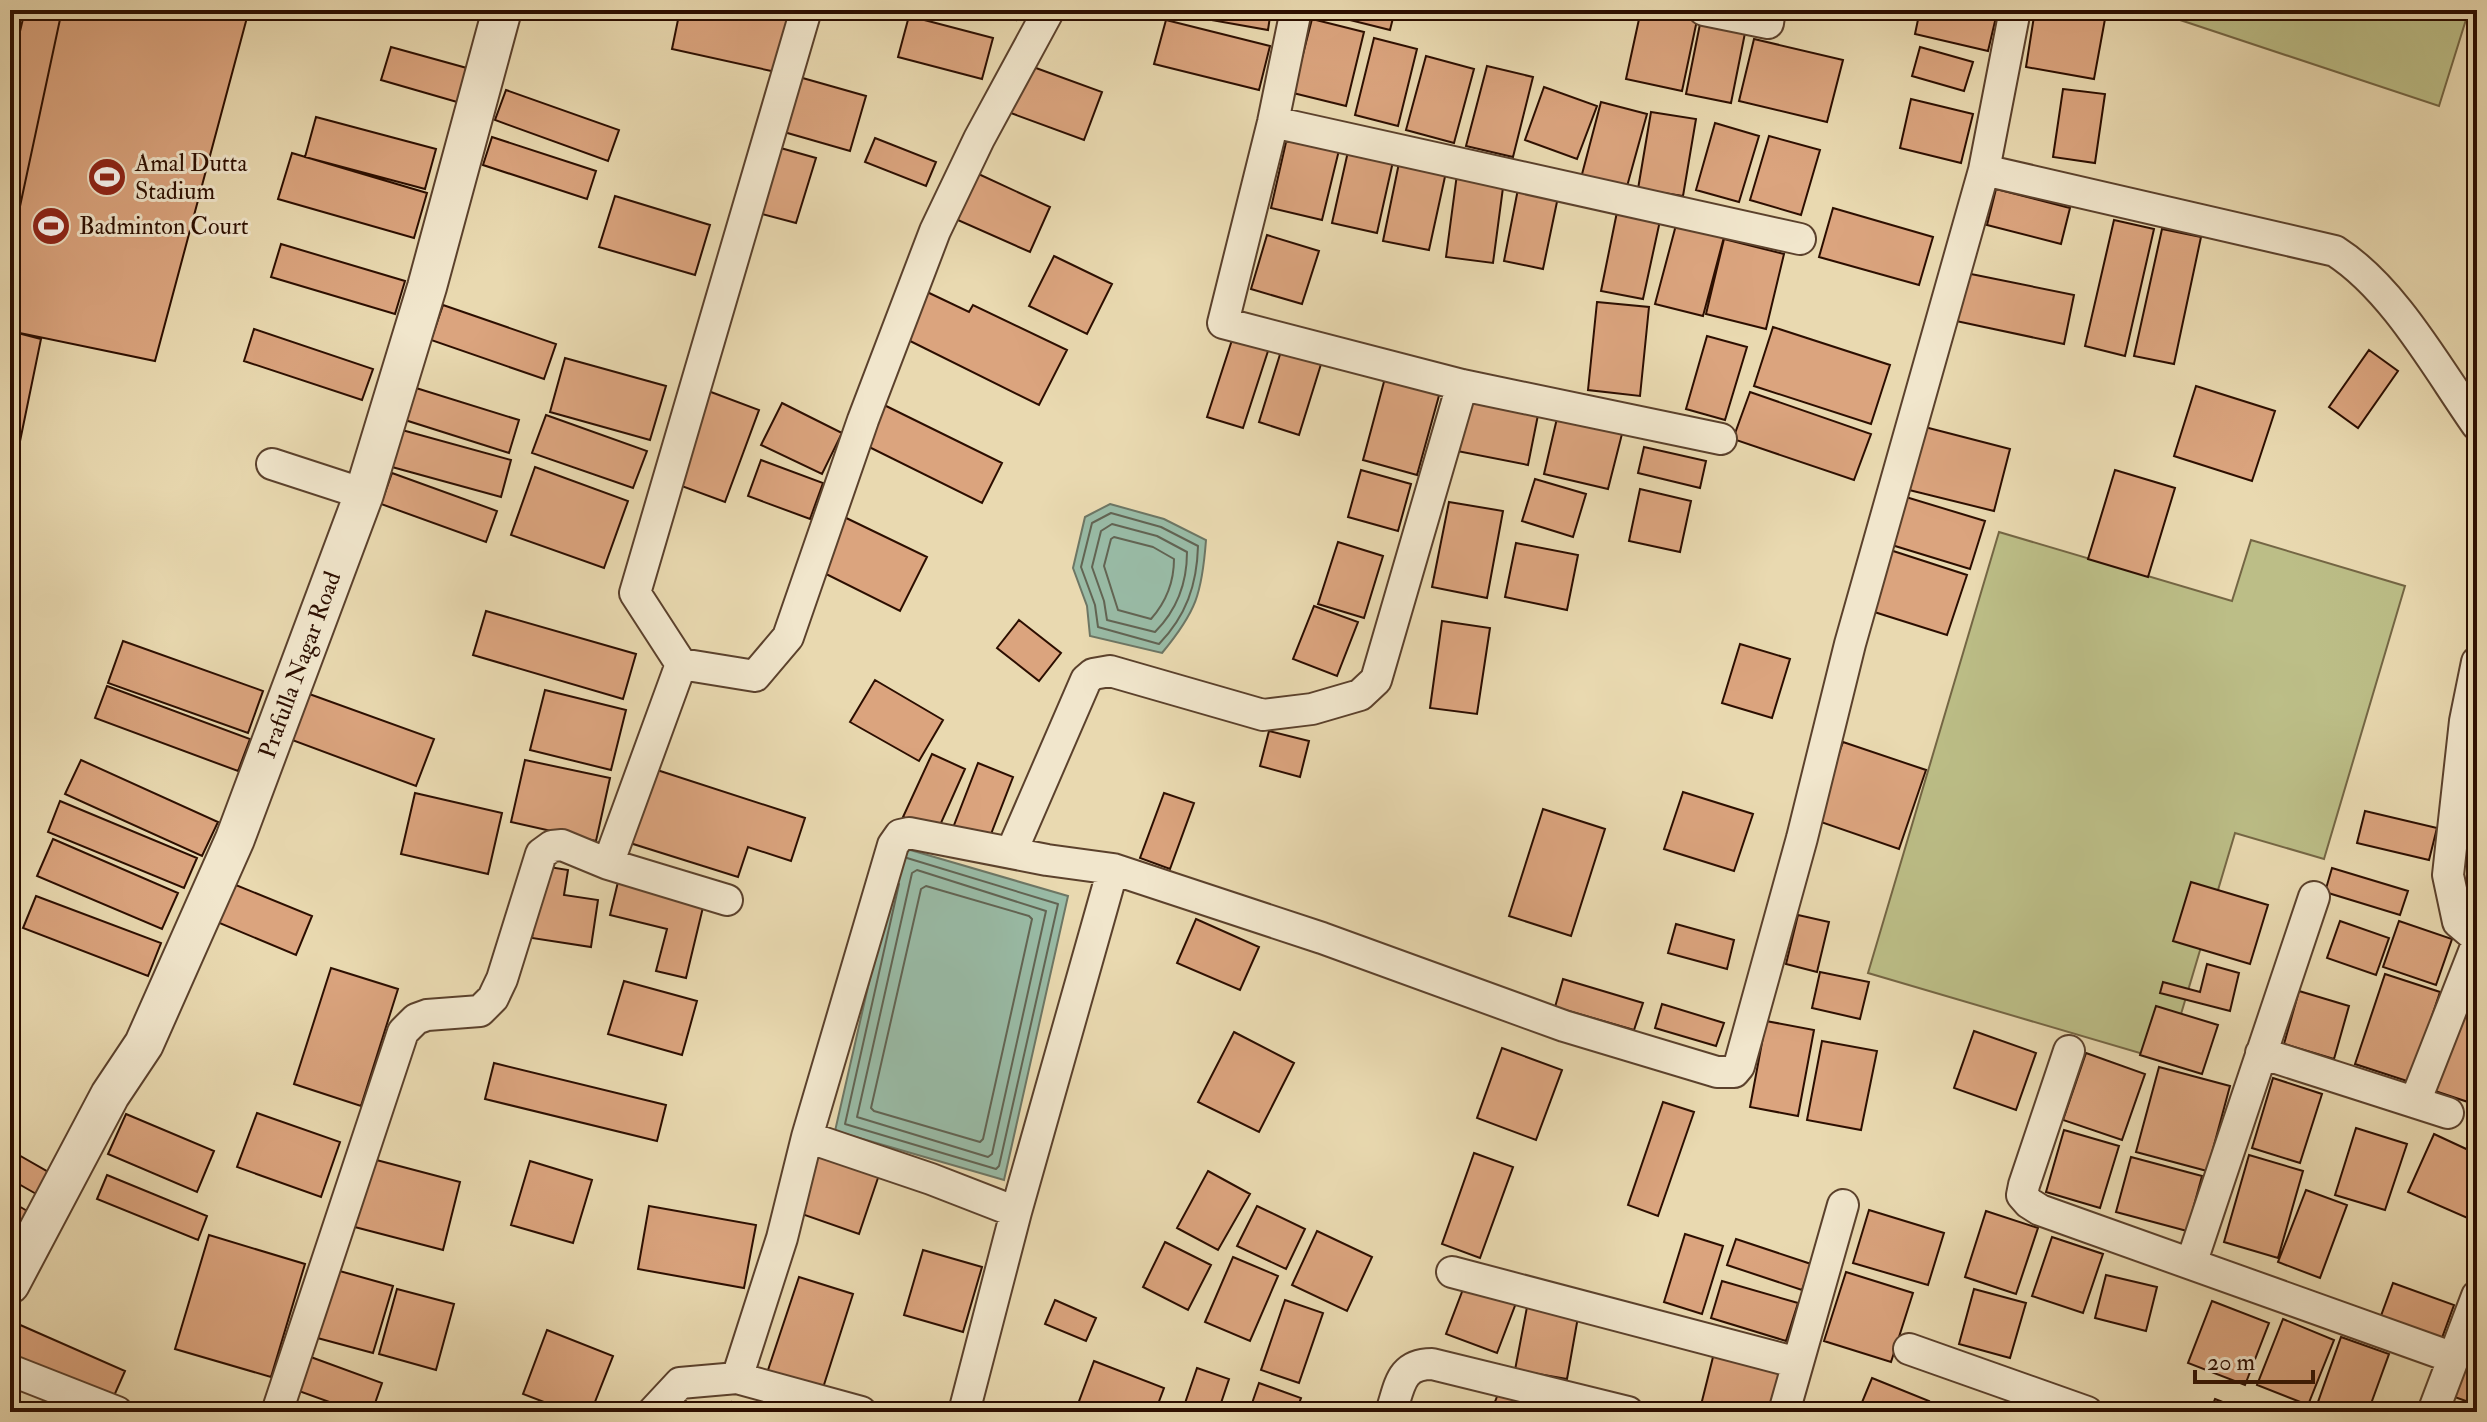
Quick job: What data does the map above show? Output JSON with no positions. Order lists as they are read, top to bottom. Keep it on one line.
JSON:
{"streets":{"street":["Prafulla Nagar Road"]},"places":{"sports":["Amal Dutta Stadium","Badminton Court"]},"scale_bar":"20 m"}
